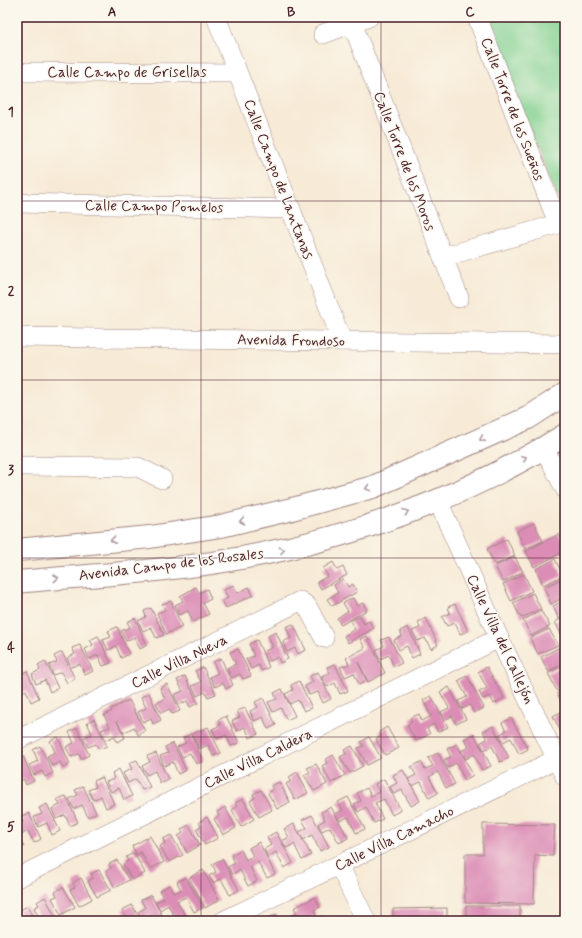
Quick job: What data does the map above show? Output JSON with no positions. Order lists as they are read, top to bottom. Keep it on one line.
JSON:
{"streets":{"street":["Calle Campo de Grisellas","Calle Torre de los Sueños","Calle Torre de los Moros","Calle Campo de Lantanas","Calle Campo Pomelos","Avenida Frondoso","Avenida Campo de los Rosales","Calle Villa del Callejón","Calle Villa Nueva","Calle Villa Caldera","Calle Villa Camacho"]},"crossings":[["Calle Campo de Grisellas","Calle Campo de Lantanas"],["Calle Campo de Lantanas","Calle Campo Pomelos"],["Calle Campo de Lantanas","Avenida Frondoso"],["Avenida Campo de los Rosales","Calle Villa del Callejón"],["Calle Villa del Callejón","Calle Villa Caldera"],["Calle Villa del Callejón","Calle Villa Camacho"]],"grid":{"columns":["A","B","C"],"rows":["1","2","3","4","5"]}}
